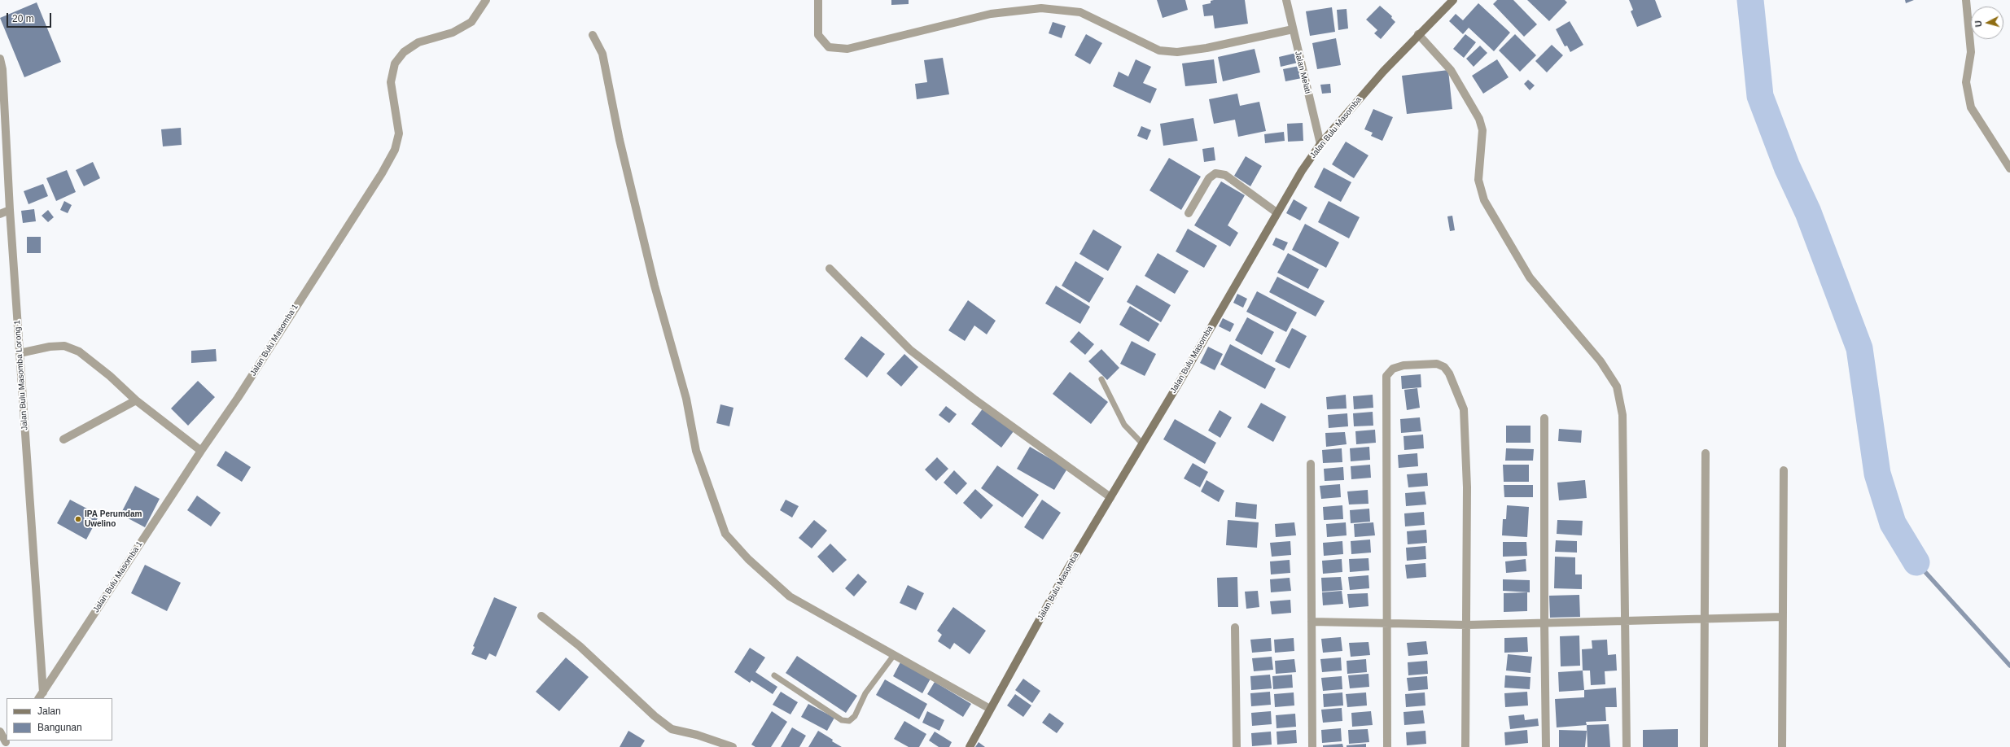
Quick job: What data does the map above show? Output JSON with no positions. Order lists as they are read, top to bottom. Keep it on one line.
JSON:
{"streets":{"street":["Jalan Melati","Jalan Bulu Masomba","Jalan Bulu Masomba 1","Jalan Bulu Masomba Lorong 1"]},"crossings":[["Jalan Melati","Jalan Bulu Masomba"],["Jalan Bulu Masomba 1","Jalan Bulu Masomba Lorong 1"]],"places":["IPA Perumdam Uwelino"],"legend":["Jalan","Bangunan"],"scale_bar":"20 m","north":"left"}
